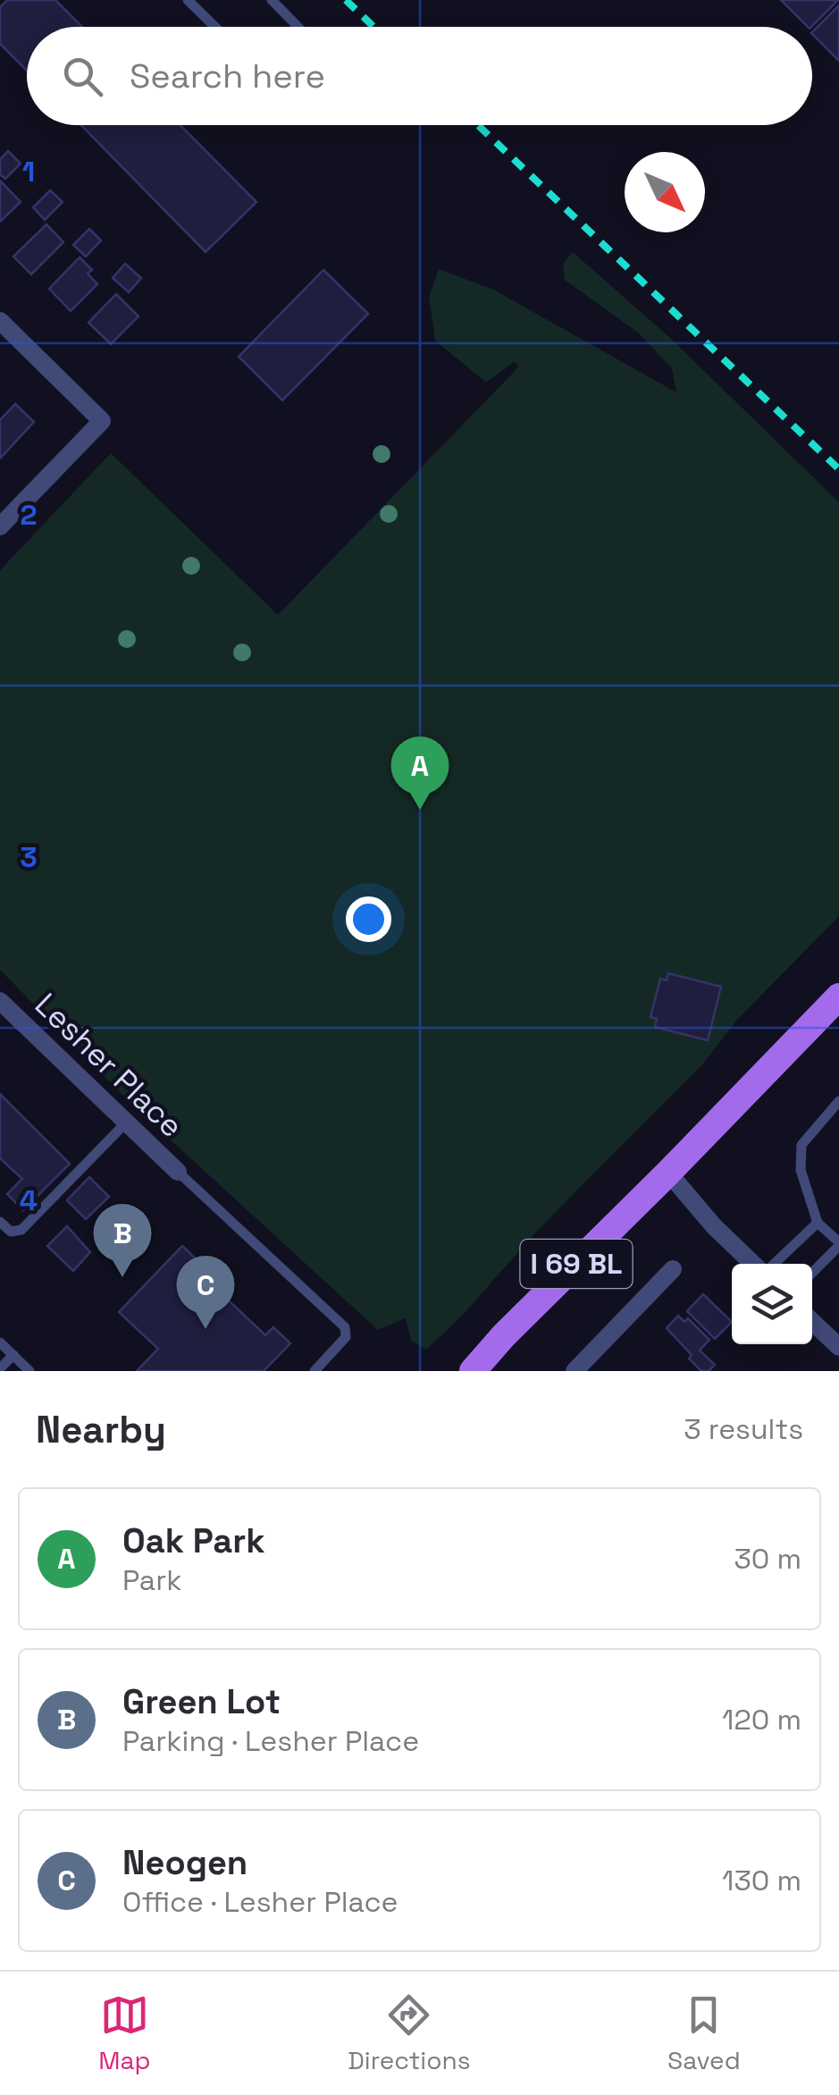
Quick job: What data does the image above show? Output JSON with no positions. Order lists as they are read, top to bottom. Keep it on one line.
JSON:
{"streets":{"main road":["I 69 BL"],"street":["Lesher Place"]},"north":"bottom right","page":{"search":"Search here","pins":["A","B","C"],"heading":["Nearby","3 results"],"list":[{"mark":"A","name":"Oak Park","note":"Park","value":"30 m"},{"mark":"B","name":"Green Lot","note":"Parking · Lesher Place","value":"120 m"},{"mark":"C","name":"Neogen","note":"Office · Lesher Place","value":"130 m"}],"nav":["Map","Directions","Saved"]},"grid":{"rows":["1","2","3","4"]}}
